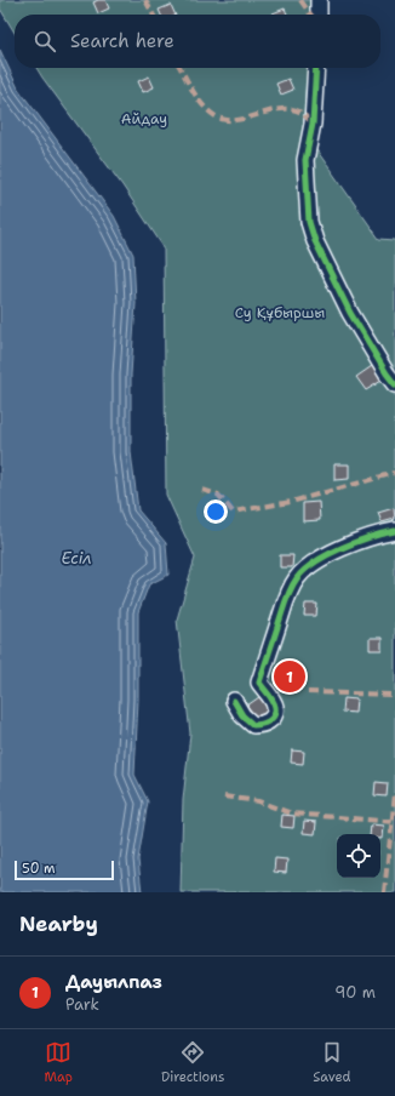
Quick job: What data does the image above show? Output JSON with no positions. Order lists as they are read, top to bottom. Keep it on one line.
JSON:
{"water":["Есіл"],"parks":["Айдау","Су Құбыршы"],"scale_bar":"50 m","page":{"search":"Search here","pins":"1","scale":"50 m","heading":"Nearby","list":[{"mark":"1","name":"Дауылпаз","note":"Park","value":"90 m"}],"nav":["Map","Directions","Saved"]}}
